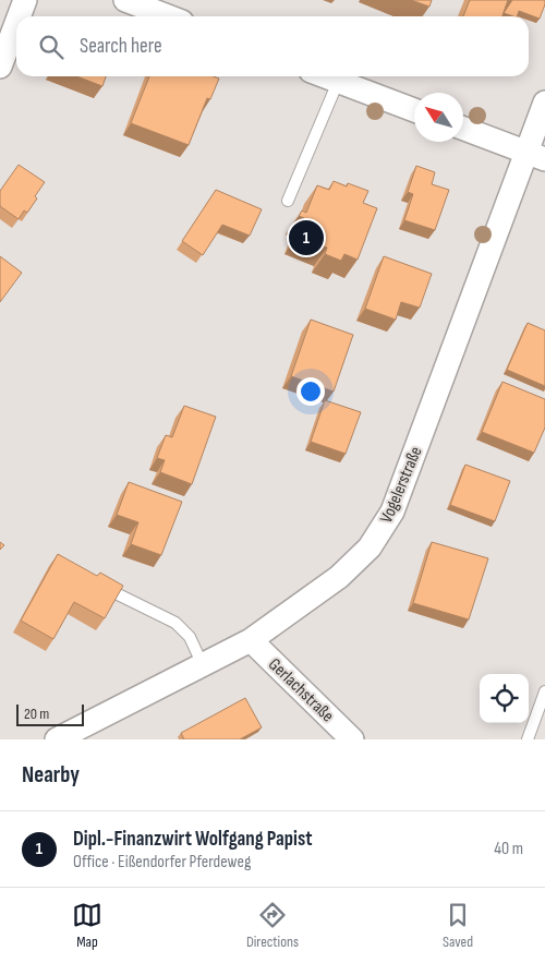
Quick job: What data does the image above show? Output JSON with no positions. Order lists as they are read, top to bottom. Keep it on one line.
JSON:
{"streets":{"street":["Vogelerstraße","Gerlachstraße"]},"crossings":[["Vogelerstraße","Gerlachstraße"]],"scale_bar":"20 m","north":"top left","page":{"search":"Search here","pins":"1","scale":"20 m","heading":"Nearby","list":[{"mark":"1","name":"Dipl.-Finanzwirt Wolfgang Papist","note":"Office · Eißendorfer Pferdeweg","value":"40 m"}],"nav":["Map","Directions","Saved"]}}
